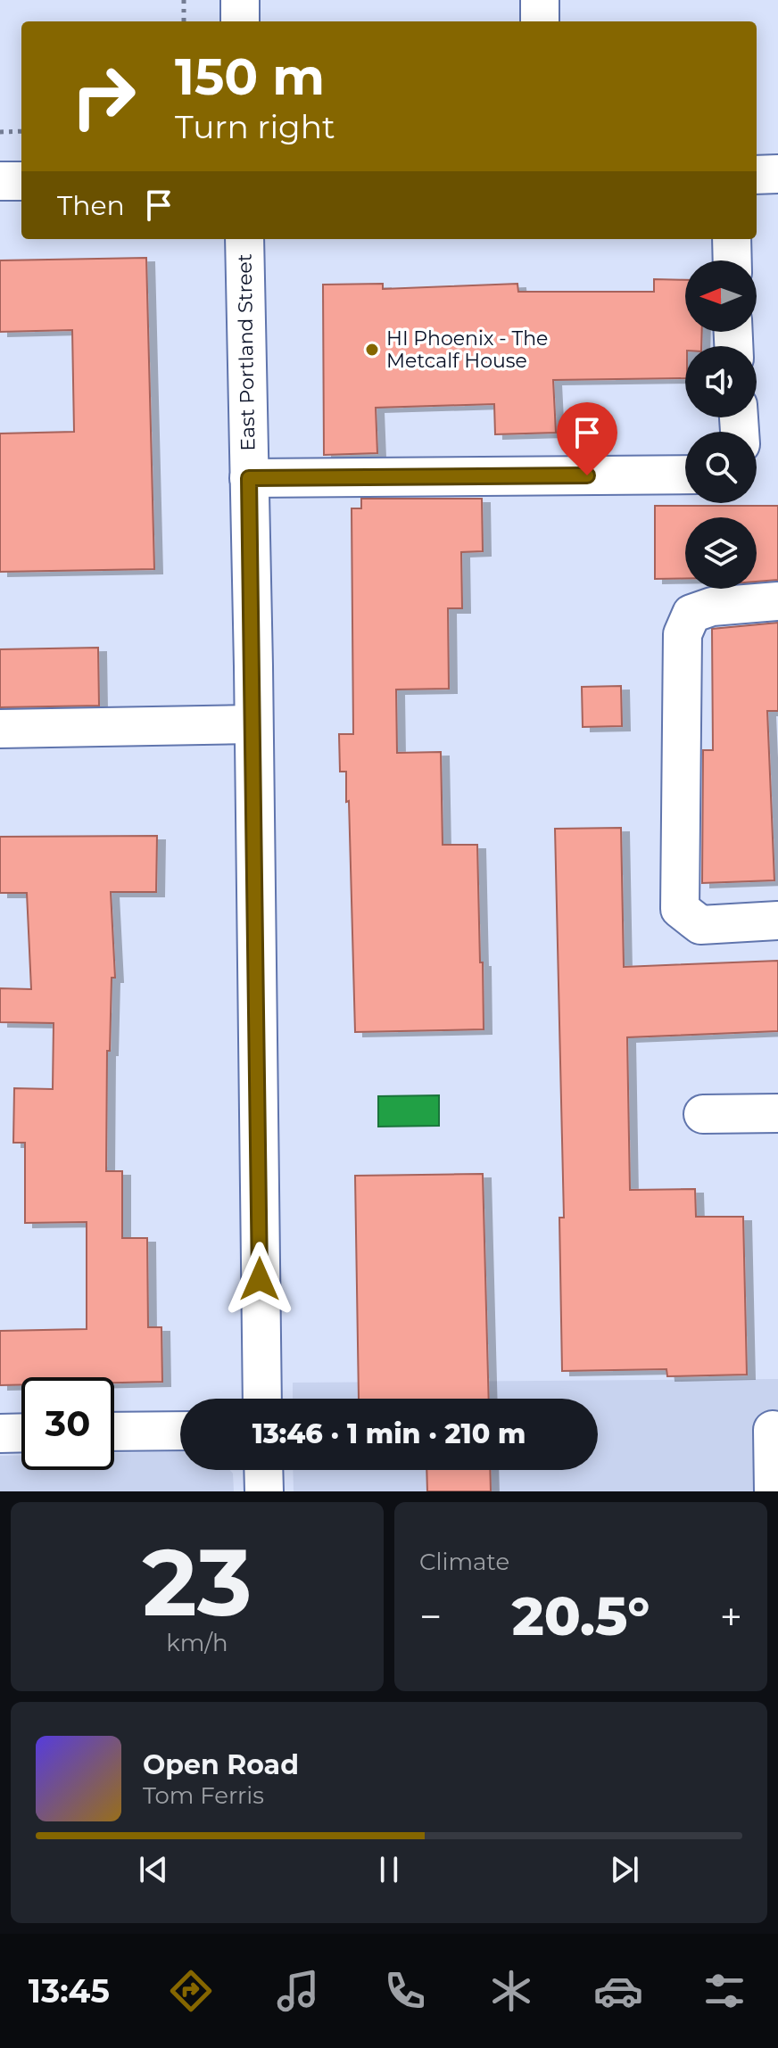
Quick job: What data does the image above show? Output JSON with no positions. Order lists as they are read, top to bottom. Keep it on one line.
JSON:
{"streets":{"street":["East Portland Street"]},"places":["HI Phoenix - The Metcalf House"],"north":"left","page":{"turn":["150 m","Turn right"],"then":"Then","limit":"30","trip":"13:46 · 1 min · 210 m","tile":[["23","km/h"],"Climate"],"heat":["−","20.5°","+"],"song":["Open Road","Tom Ferris"],"tabs":"13:45"}}
